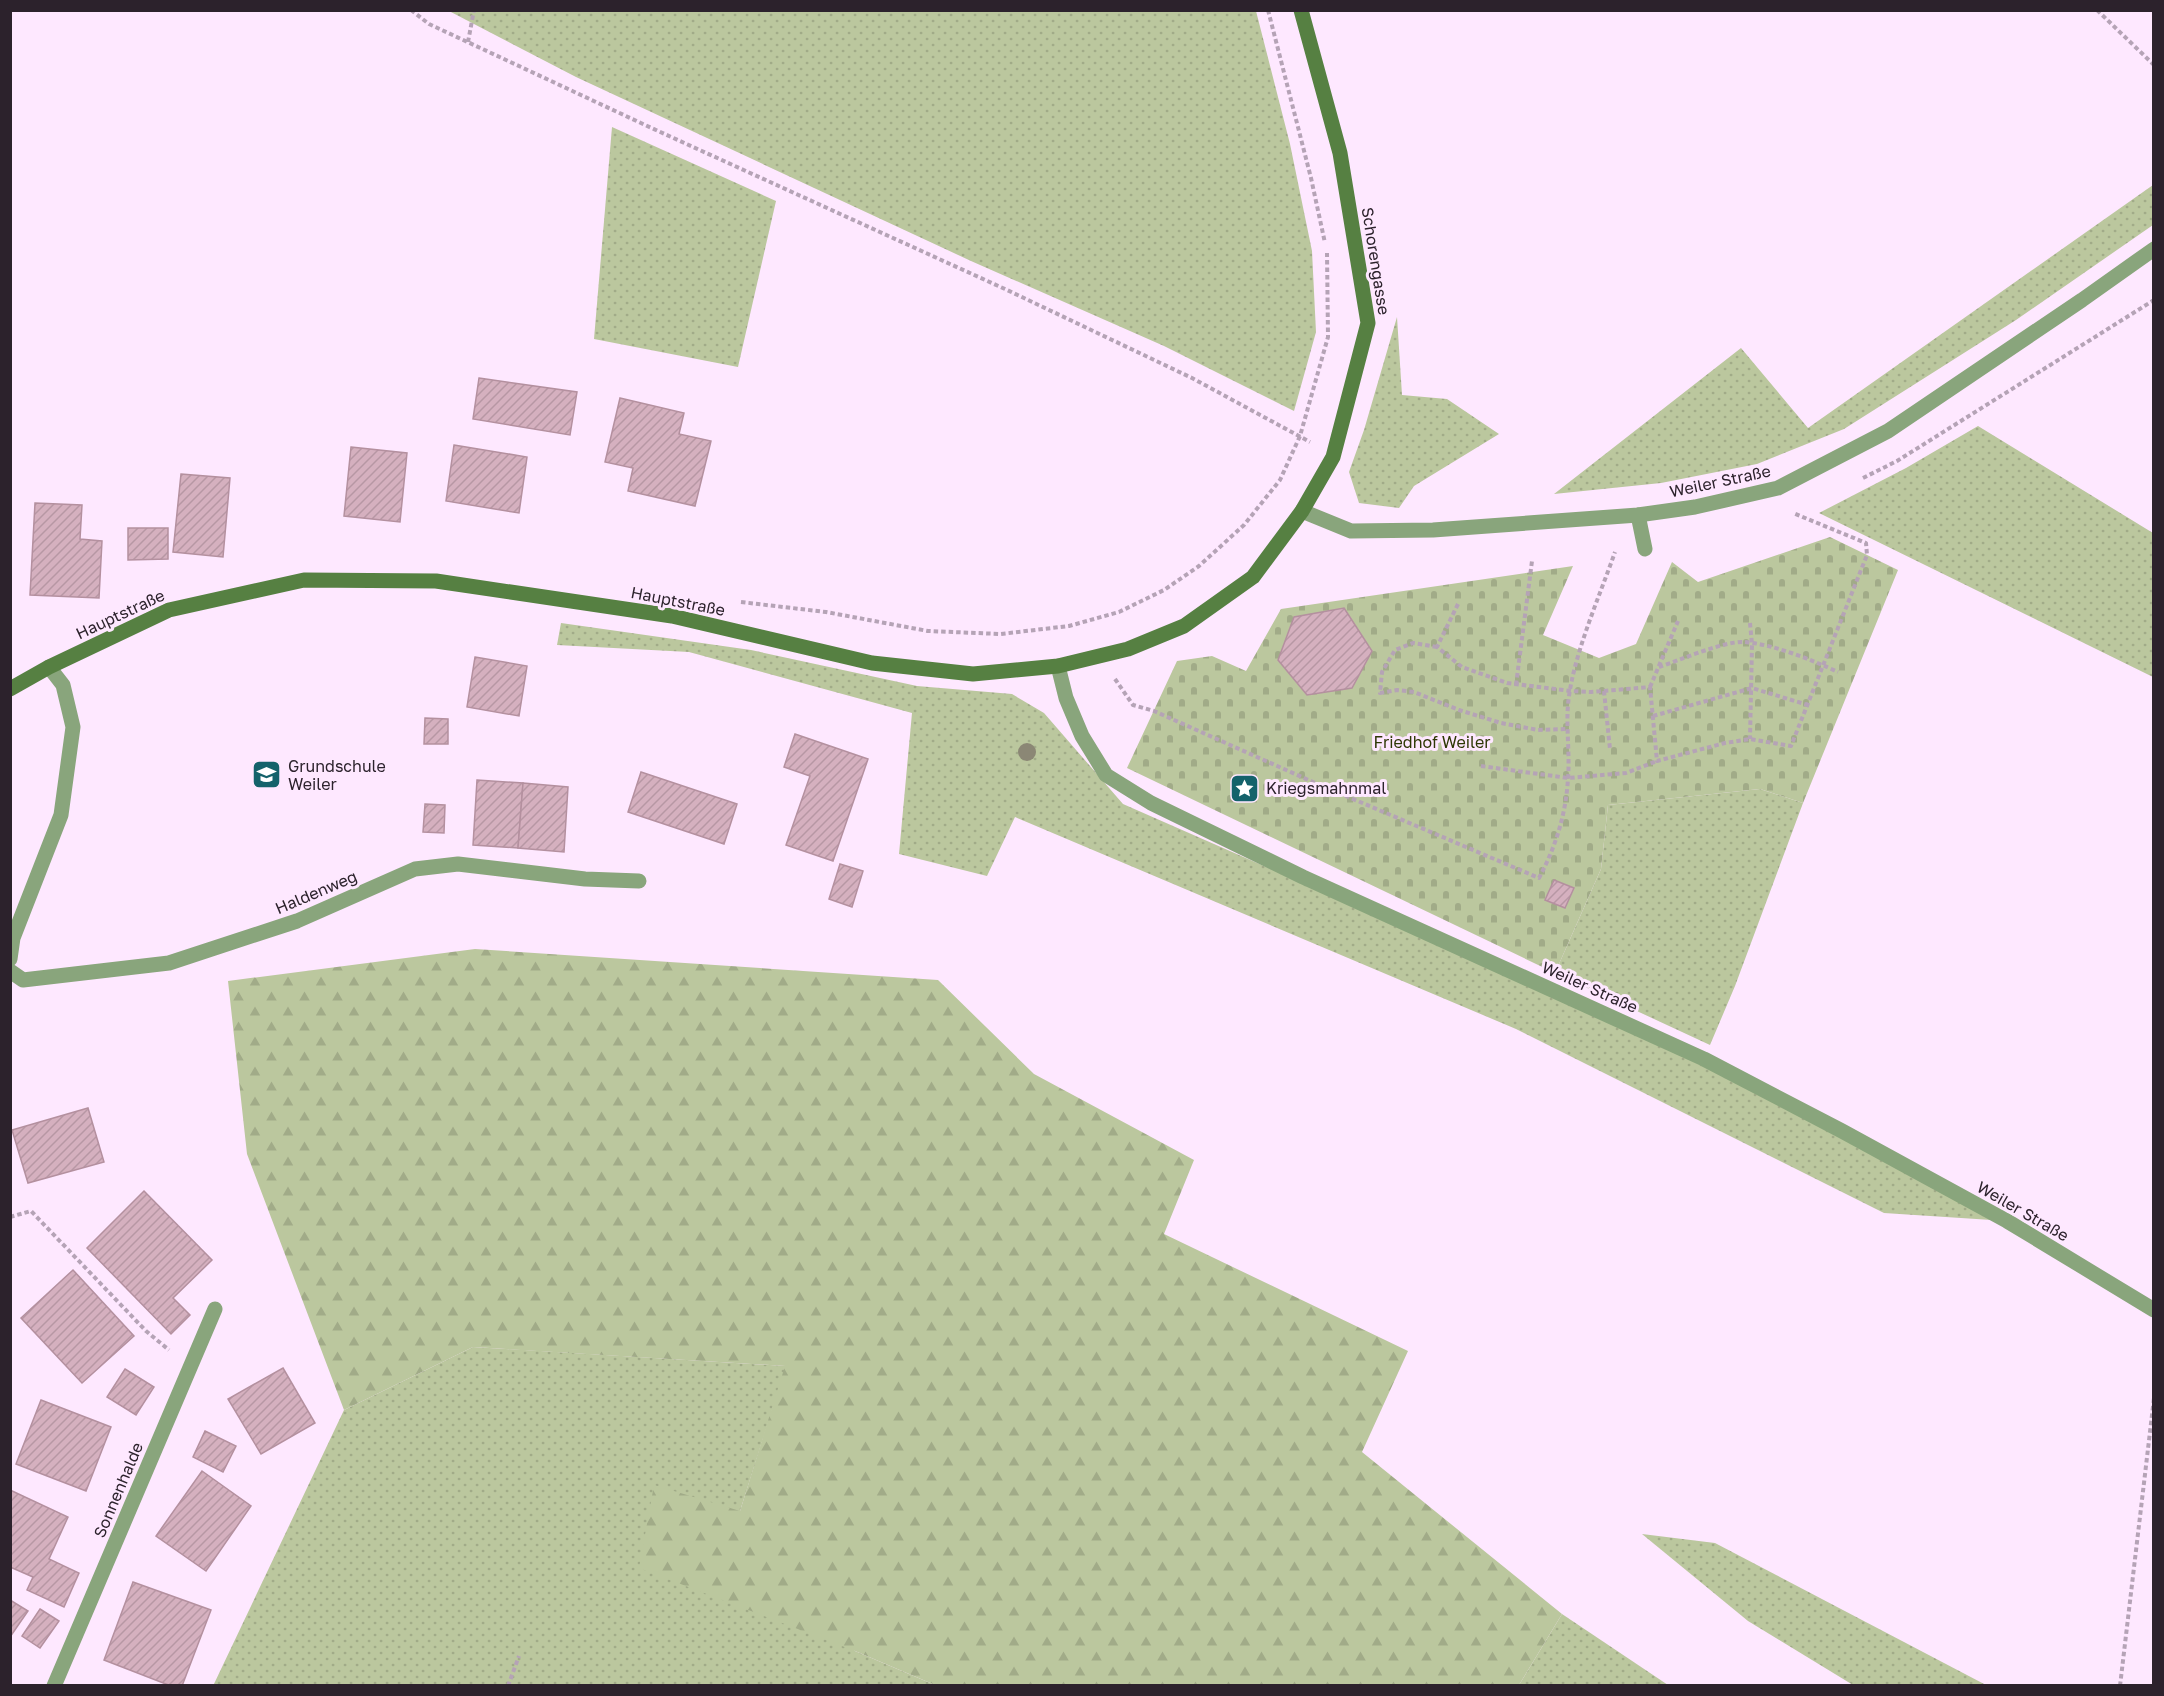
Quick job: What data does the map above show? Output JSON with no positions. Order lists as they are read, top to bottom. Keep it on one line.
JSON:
{"streets":{"street":["Schorengasse","Weiler Straße","Hauptstraße","Haldenweg","Sonnenhalde"]},"crossings":[["Schorengasse","Weiler Straße"],["Schorengasse","Hauptstraße"],["Weiler Straße","Hauptstraße"]],"parks":["Friedhof Weiler"],"places":{"school or university":["Grundschule Weiler"],"place":["Kriegsmahnmal"]}}
